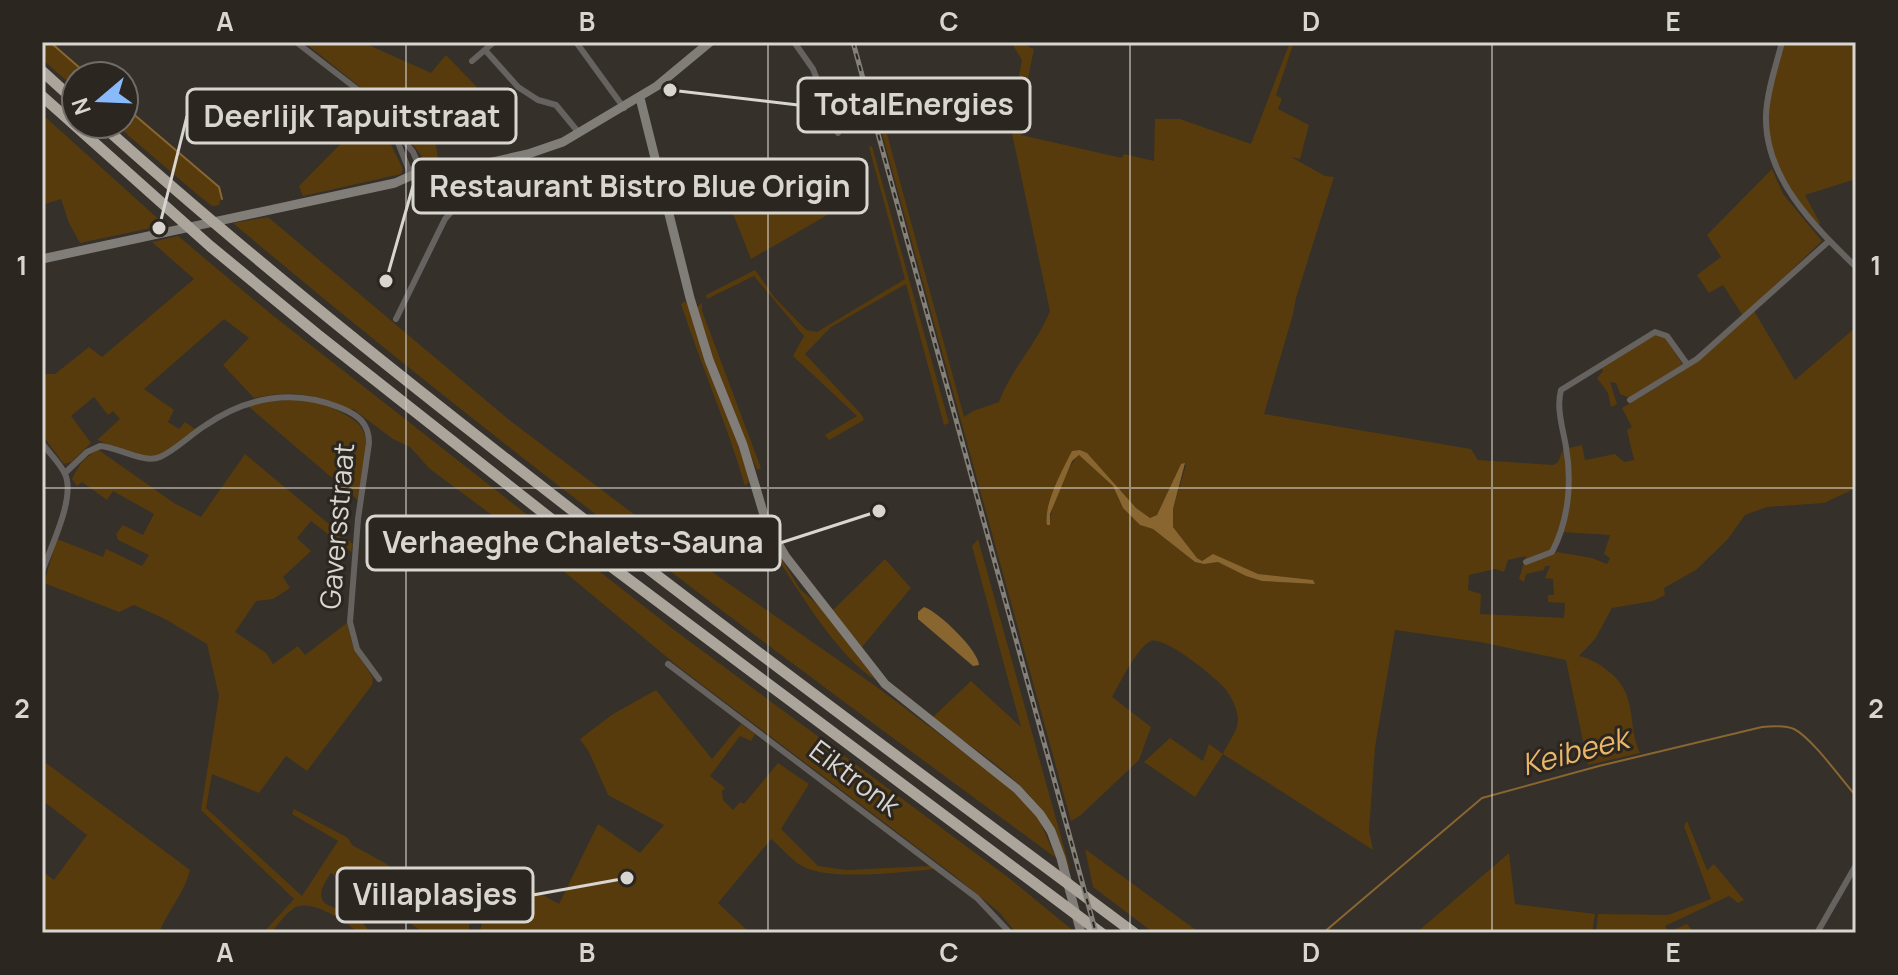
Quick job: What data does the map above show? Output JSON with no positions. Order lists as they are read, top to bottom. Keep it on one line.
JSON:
{"streets":{"street":["Gaversstraat","Eiktronk"]},"water":["Keibeek"],"places":["TotalEnergies","Deerlijk Tapuitstraat","Restaurant Bistro Blue Origin","Verhaeghe Chalets-Sauna","Villaplasjes"],"north":"left","grid":{"columns":["A","B","C","D","E"],"rows":["1","2"]}}
